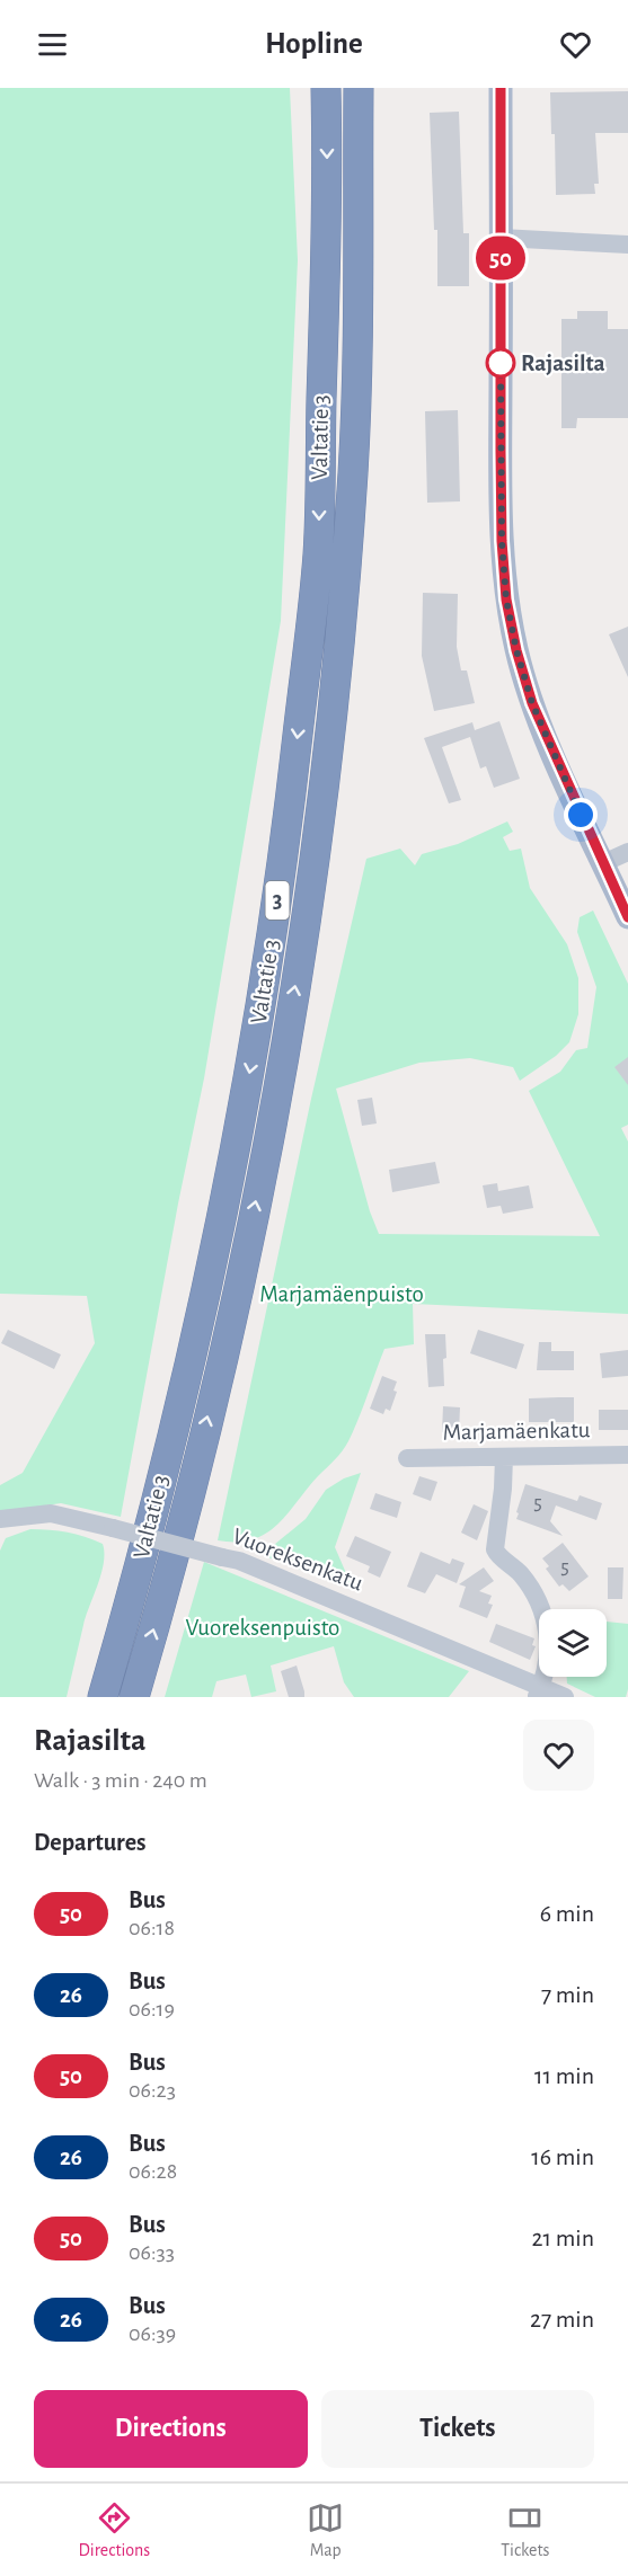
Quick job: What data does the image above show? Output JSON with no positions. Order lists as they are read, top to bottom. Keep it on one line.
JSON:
{"streets":{"highway":["Valtatie 3","3"],"street":["Marjamäenkatu","Vuoreksenkatu"]},"parks":["Marjamäenpuisto","Vuoreksenpuisto"],"places":["Rajasilta"],"lines":["bus line 50"],"house_numbers":["5","5"],"page":{"header":"Hopline","on_map":"50","heading":[["Rajasilta","Walk · 3 min · 240 m"],"Departures"],"list":[{"mark":"50","name":"Bus","note":"06:18","value":"6 min"},{"mark":"26","name":"Bus","note":"06:19","value":"7 min"},{"mark":"50","name":"Bus","note":"06:23","value":"11 min"},{"mark":"26","name":"Bus","note":"06:28","value":"16 min"},{"mark":"50","name":"Bus","note":"06:33","value":"21 min"},{"mark":"26","name":"Bus","note":"06:39","value":"27 min"}],"buttons":["Directions","Tickets"],"tabs":["Directions","Map","Tickets"]}}
